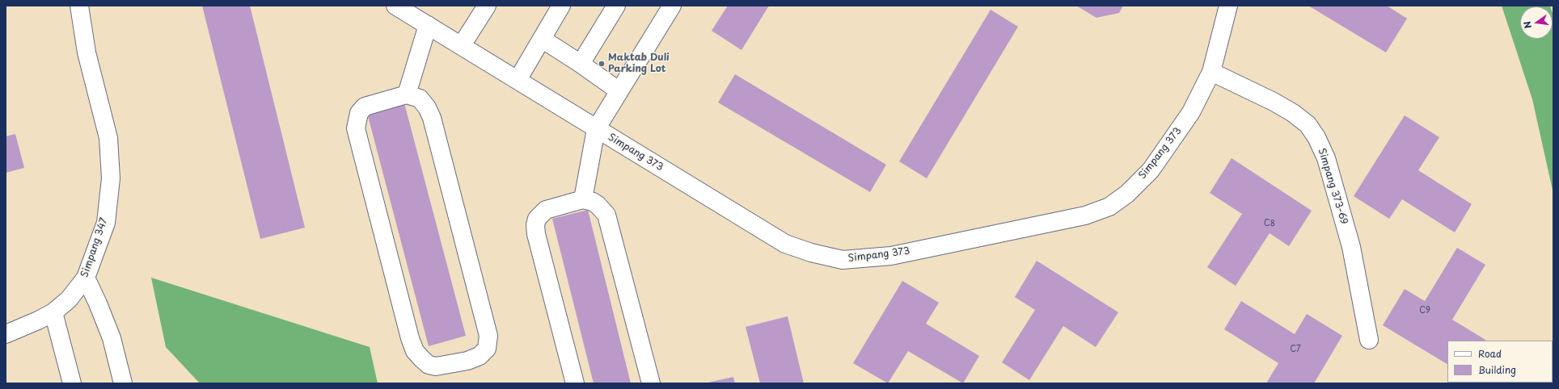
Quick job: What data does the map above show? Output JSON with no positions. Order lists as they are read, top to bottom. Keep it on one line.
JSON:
{"streets":{"street":["Simpang 373","Simpang 373-69","Simpang 347"]},"crossings":[["Simpang 373","Simpang 373-69"]],"places":["Maktab Duli Parking Lot"],"house_numbers":["C8","C9","C7"],"legend":["Road","Building"],"north":"left"}
